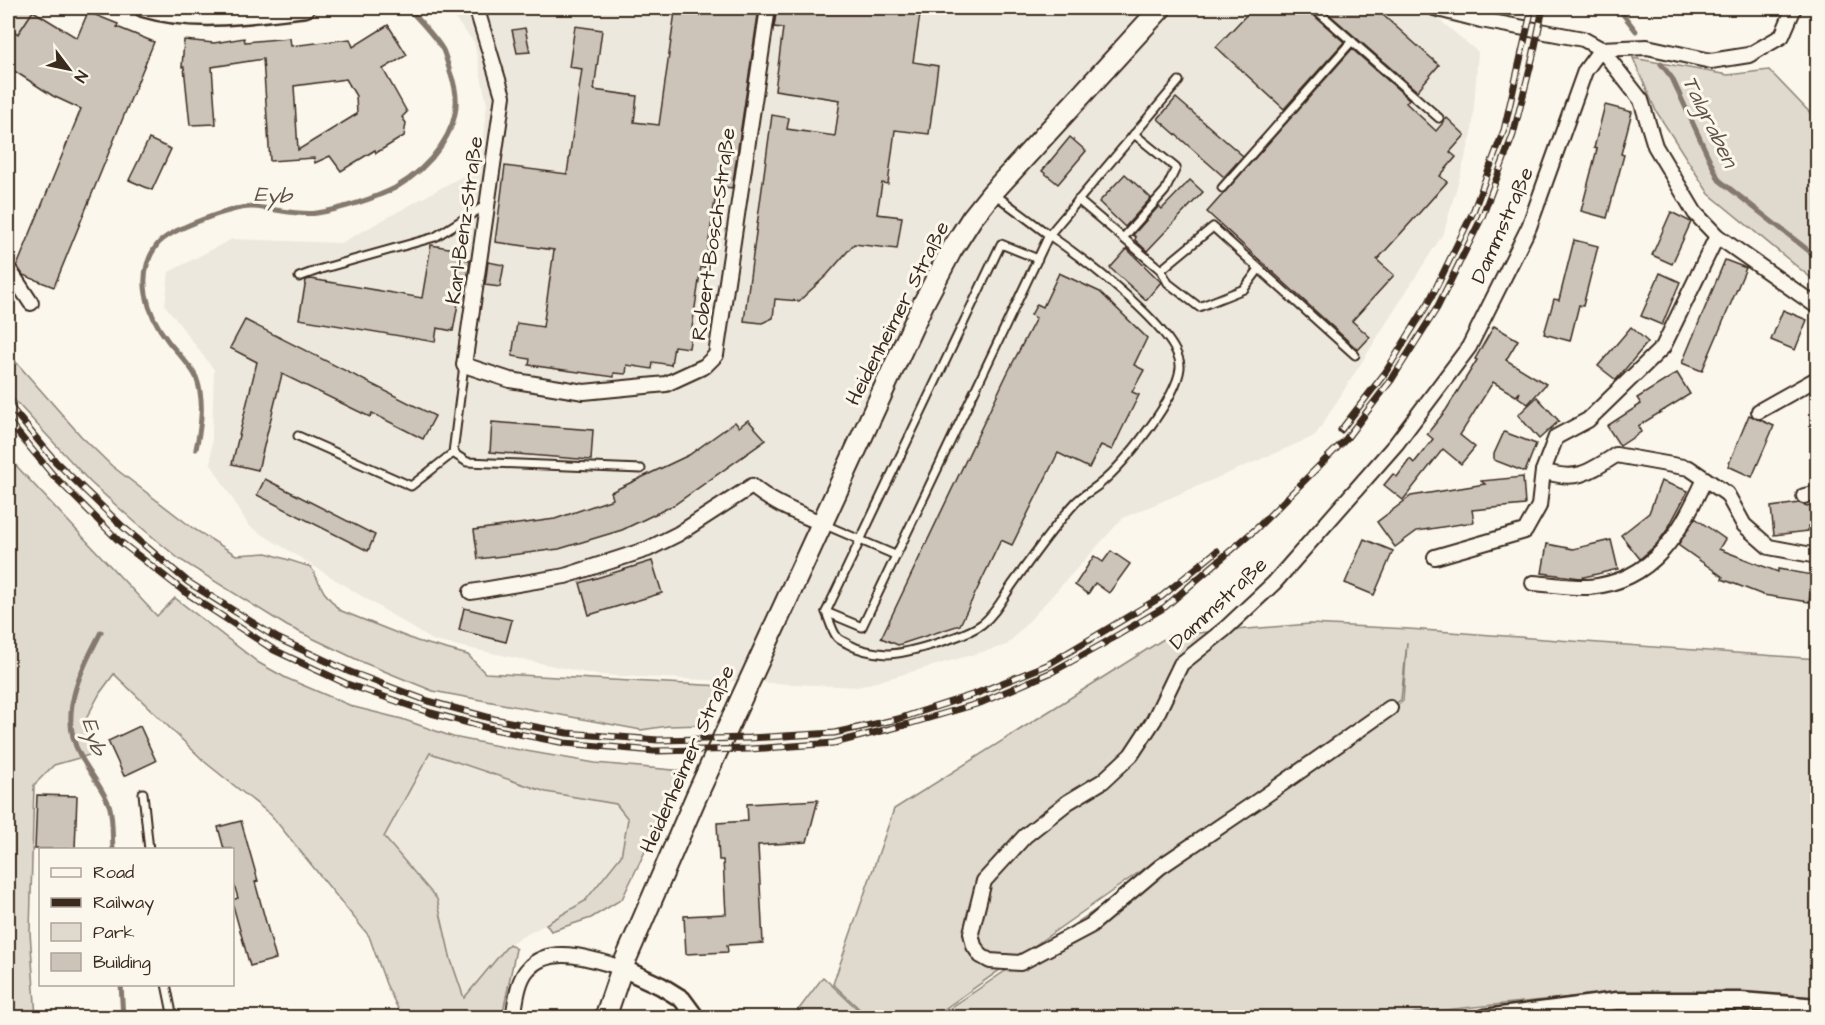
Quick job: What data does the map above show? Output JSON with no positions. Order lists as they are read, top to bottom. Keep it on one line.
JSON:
{"streets":{"main road":["Heidenheimer Straße"],"street":["Karl-Benz-Straße","Dammstraße","Robert-Bosch-Straße"]},"crossings":[["Karl-Benz-Straße","Robert-Bosch-Straße"]],"water":["Talgraben","Eyb"],"legend":["Road","Railway","Park","Building"],"north":"bottom right"}
